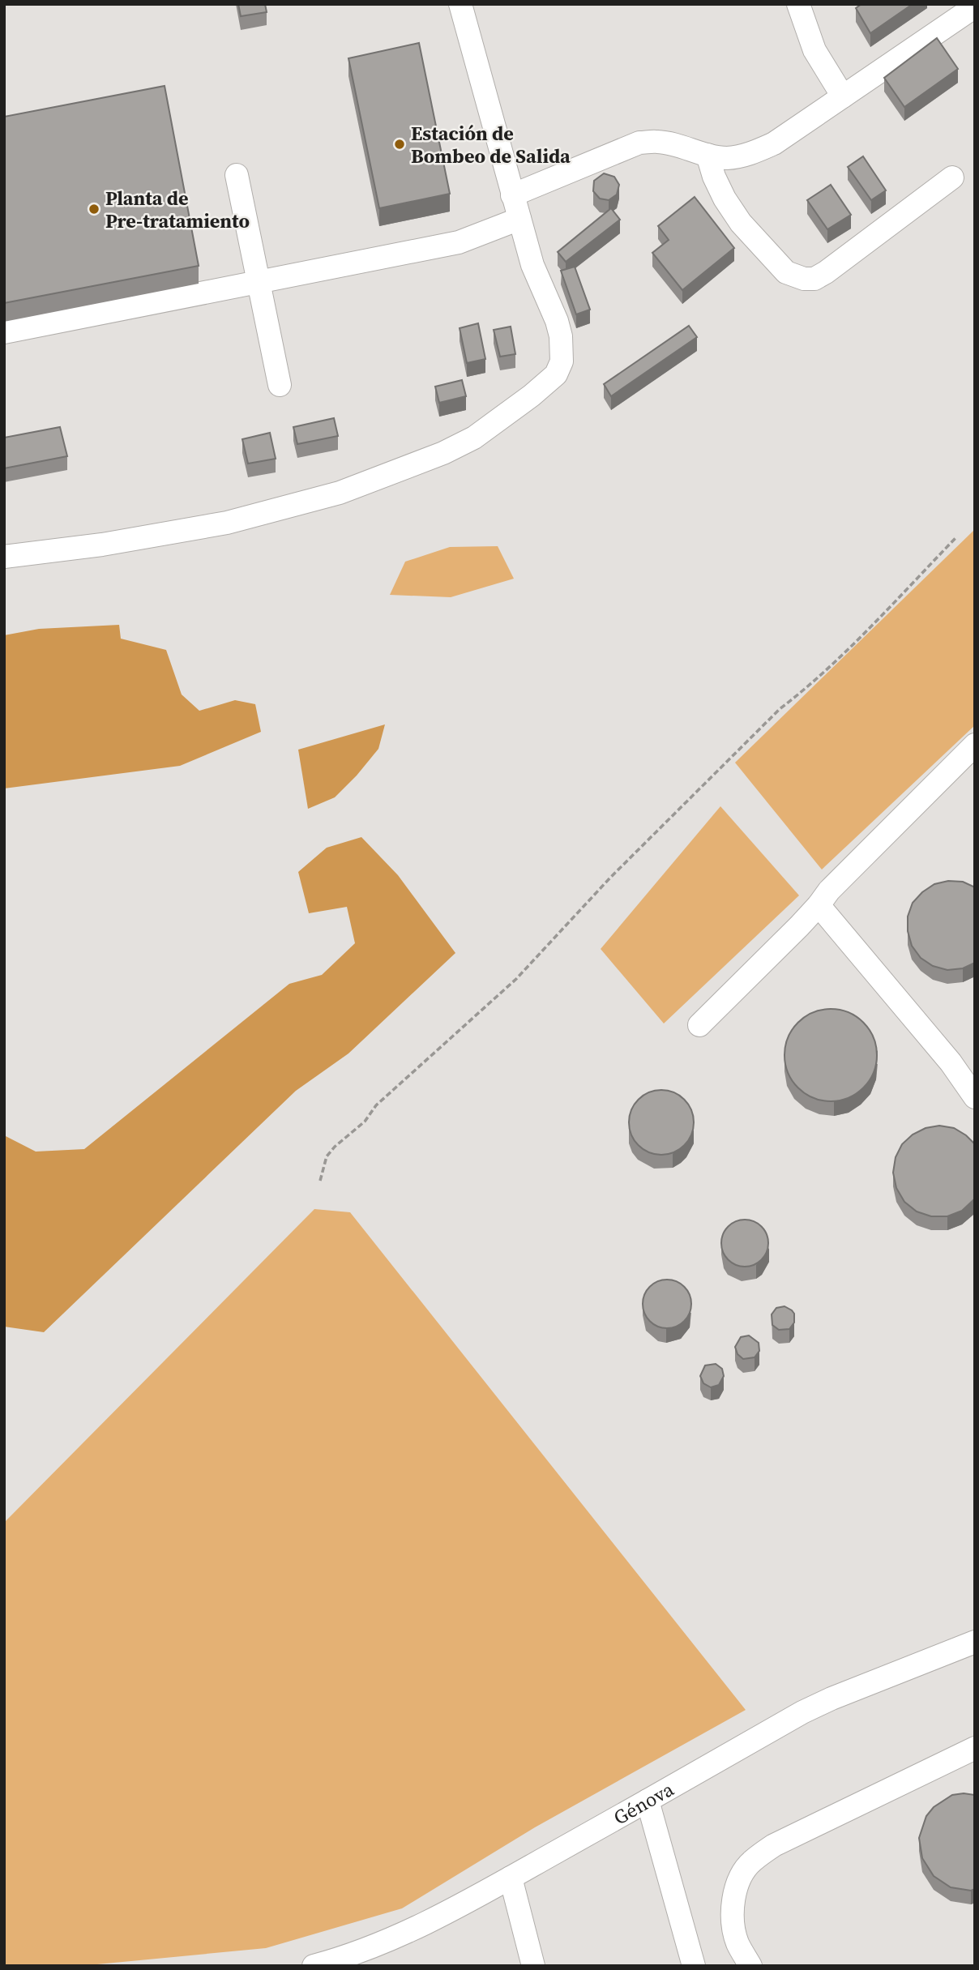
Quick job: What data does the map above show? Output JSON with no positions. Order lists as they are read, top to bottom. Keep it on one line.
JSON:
{"streets":{"street":["Génova"]},"places":["Estación de Bombeo de Salida","Planta de Pre-tratamiento"]}
